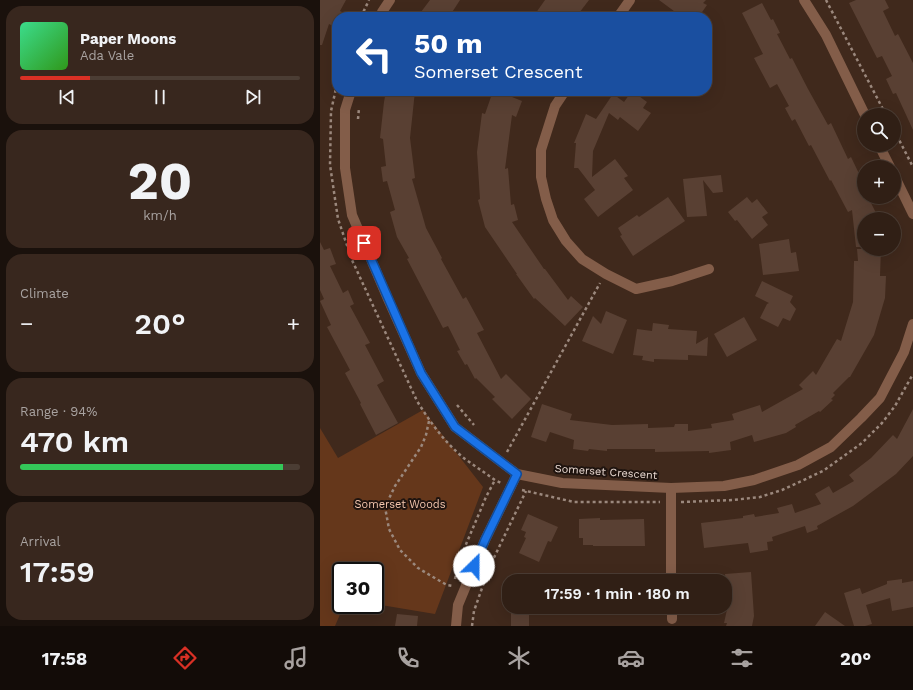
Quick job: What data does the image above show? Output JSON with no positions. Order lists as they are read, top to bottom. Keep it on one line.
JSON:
{"streets":{"street":["Somerset Crescent"]},"parks":["Somerset Woods"],"page":{"turn":["50 m","Somerset Crescent"],"song":["Paper Moons","Ada Vale"],"map_buttons":["+","−"],"tile":[["20","km/h"],"Climate",["Range · 94%","470 km"],["Arrival","17:59"]],"heat":["−","20°","+"],"limit":"30","trip":"17:59 · 1 min · 180 m","tabs":["17:58","20°"]}}
